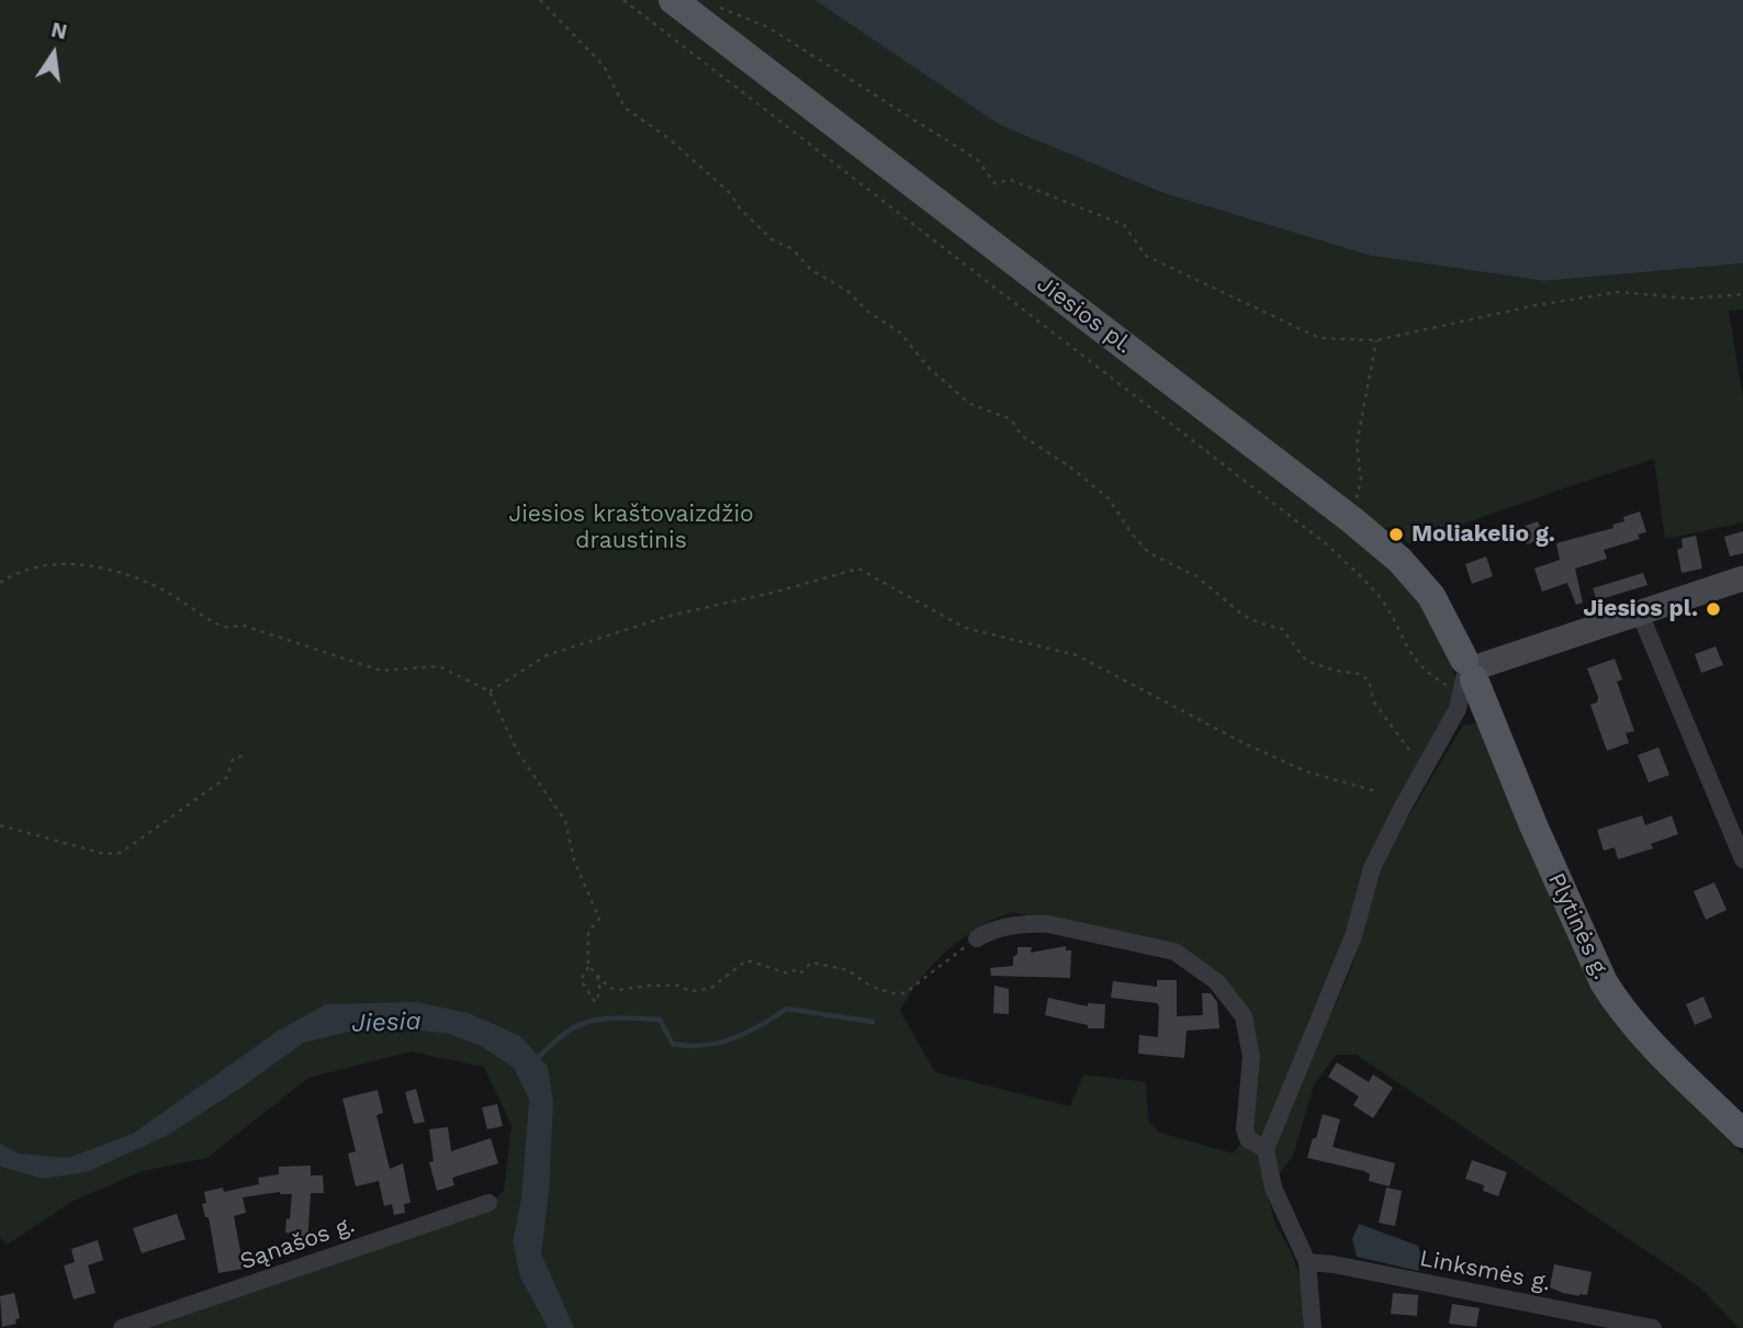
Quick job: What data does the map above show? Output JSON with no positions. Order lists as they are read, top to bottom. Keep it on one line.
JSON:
{"streets":{"main road":["Jiesios pl.","Plytinės g."],"street":["Sąnašos g.","Linksmės g."]},"crossings":[["Jiesios pl.","Plytinės g."]],"water":["Jiesia"],"parks":["Jiesios kraštovaizdžio draustinis"],"places":["Moliakelio g.","Jiesios pl."],"north":"top"}
